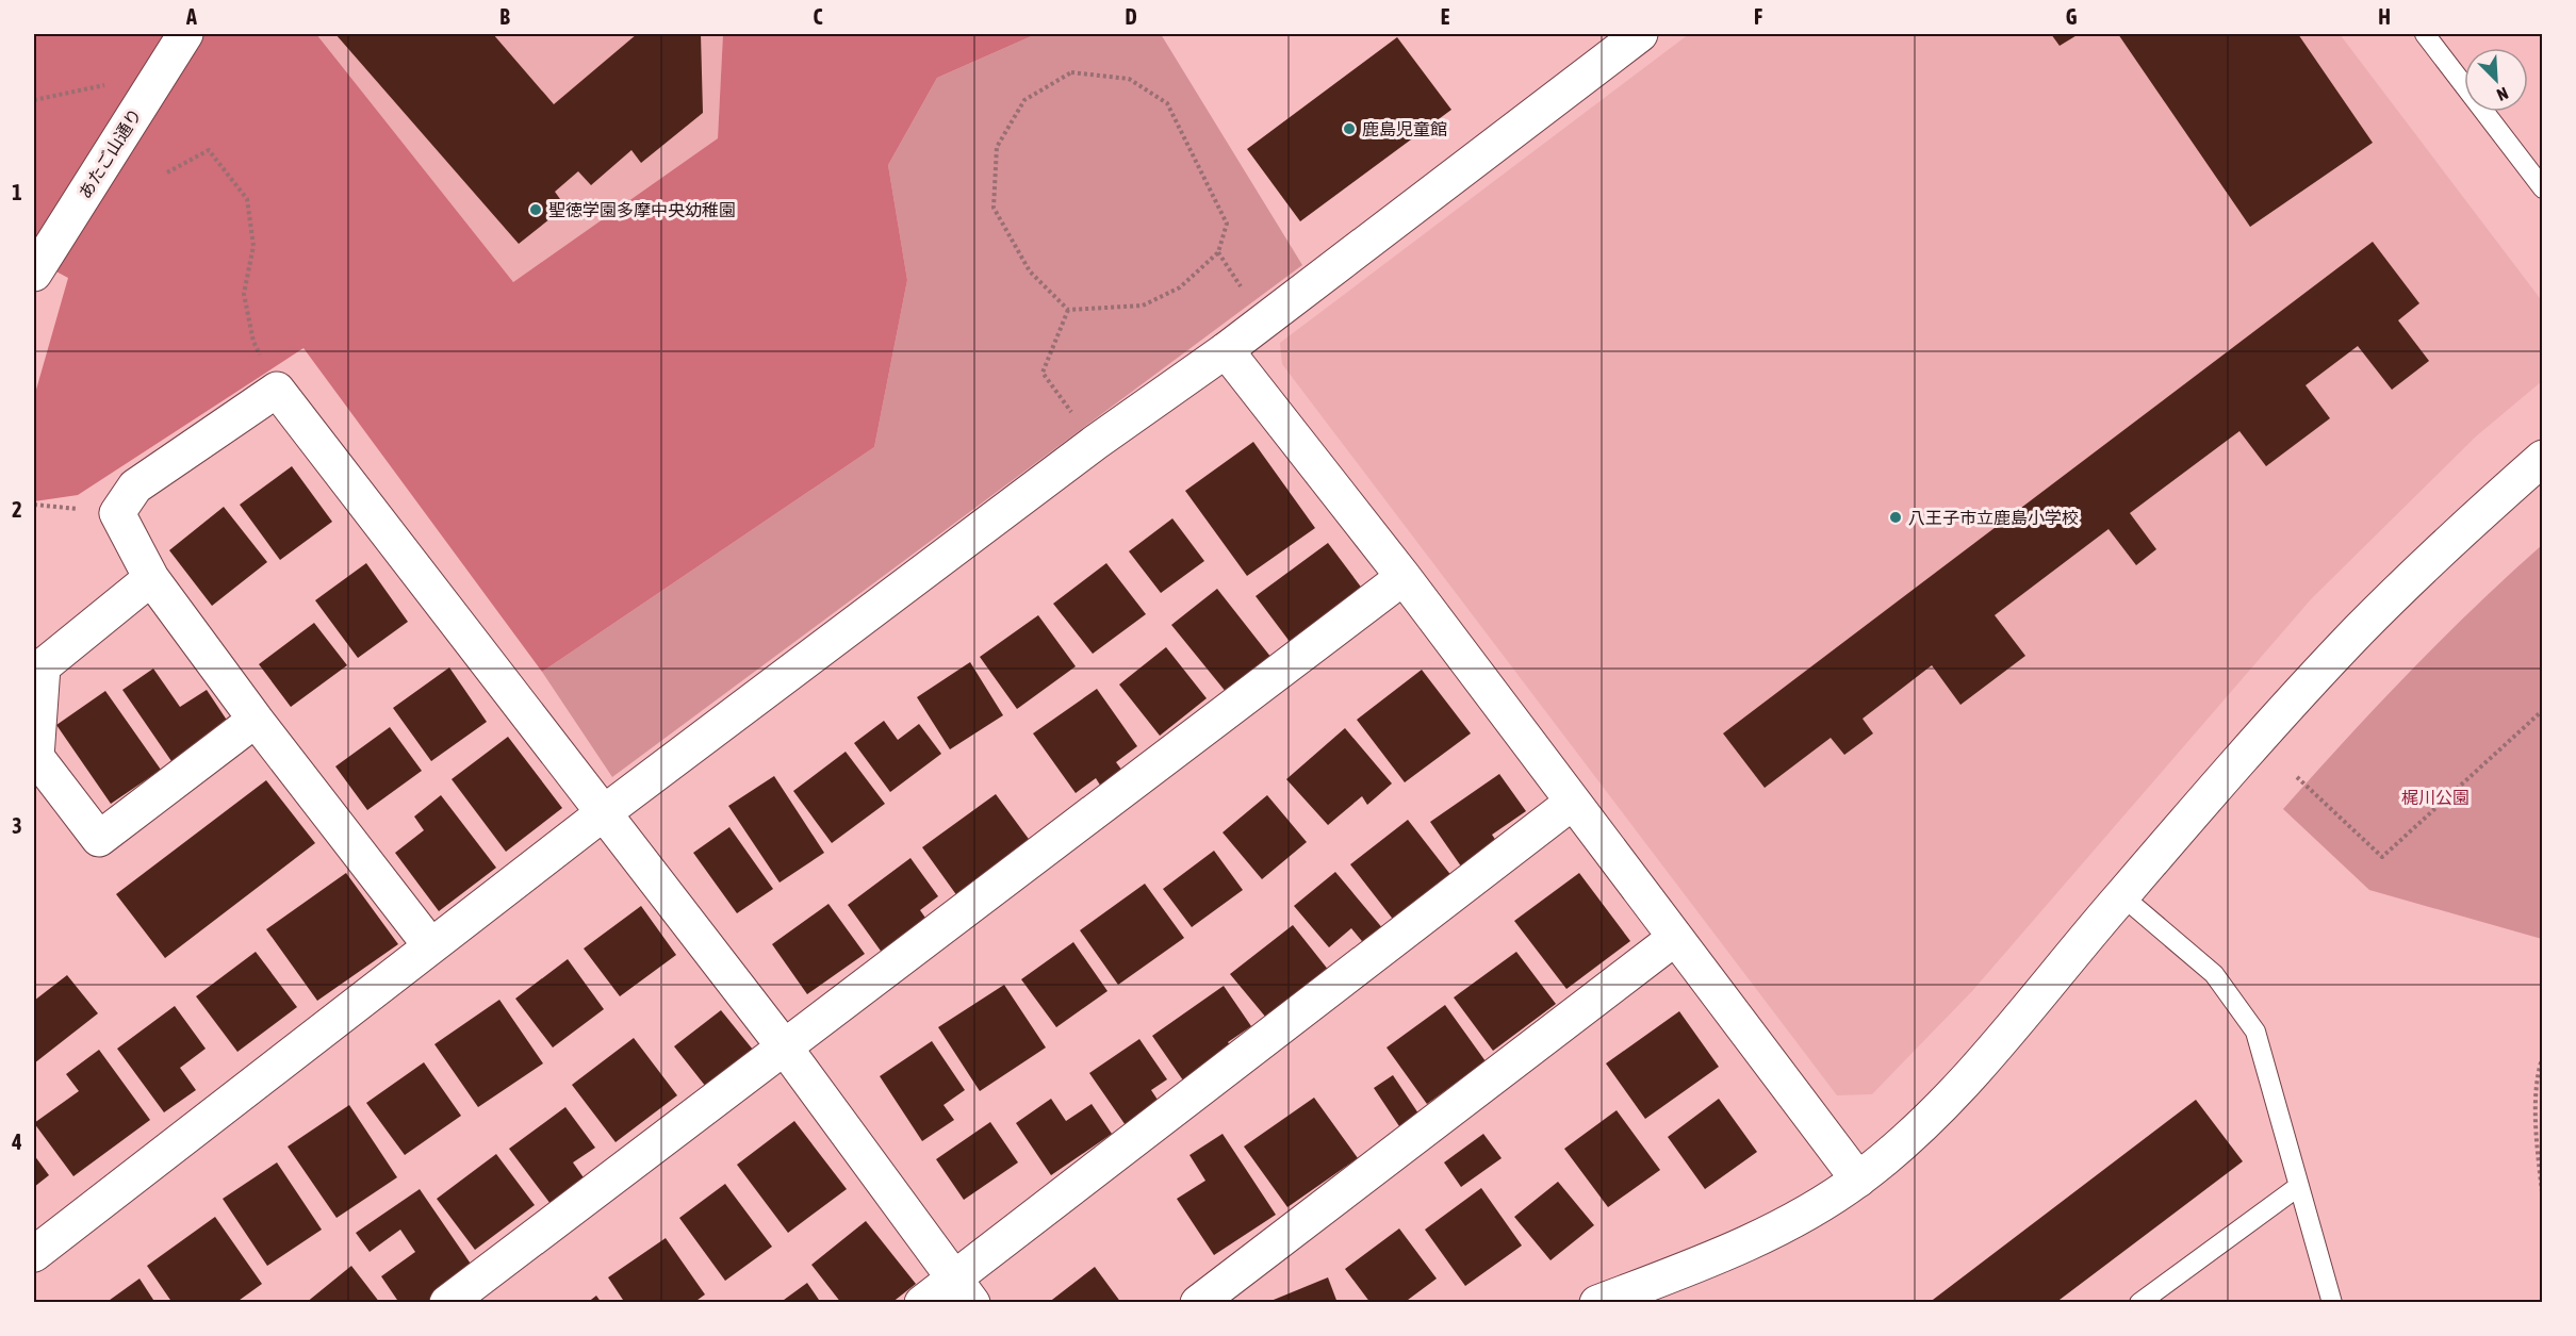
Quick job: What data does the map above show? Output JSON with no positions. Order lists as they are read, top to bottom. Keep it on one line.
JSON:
{"streets":{"street":["あたご山通り"]},"parks":["梶川公園"],"places":["鹿島児童館","聖徳学園多摩中央幼稚園","八王子市立鹿島小学校"],"north":"bottom right","grid":{"columns":["A","B","C","D","E","F","G","H"],"rows":["1","2","3","4"]}}
